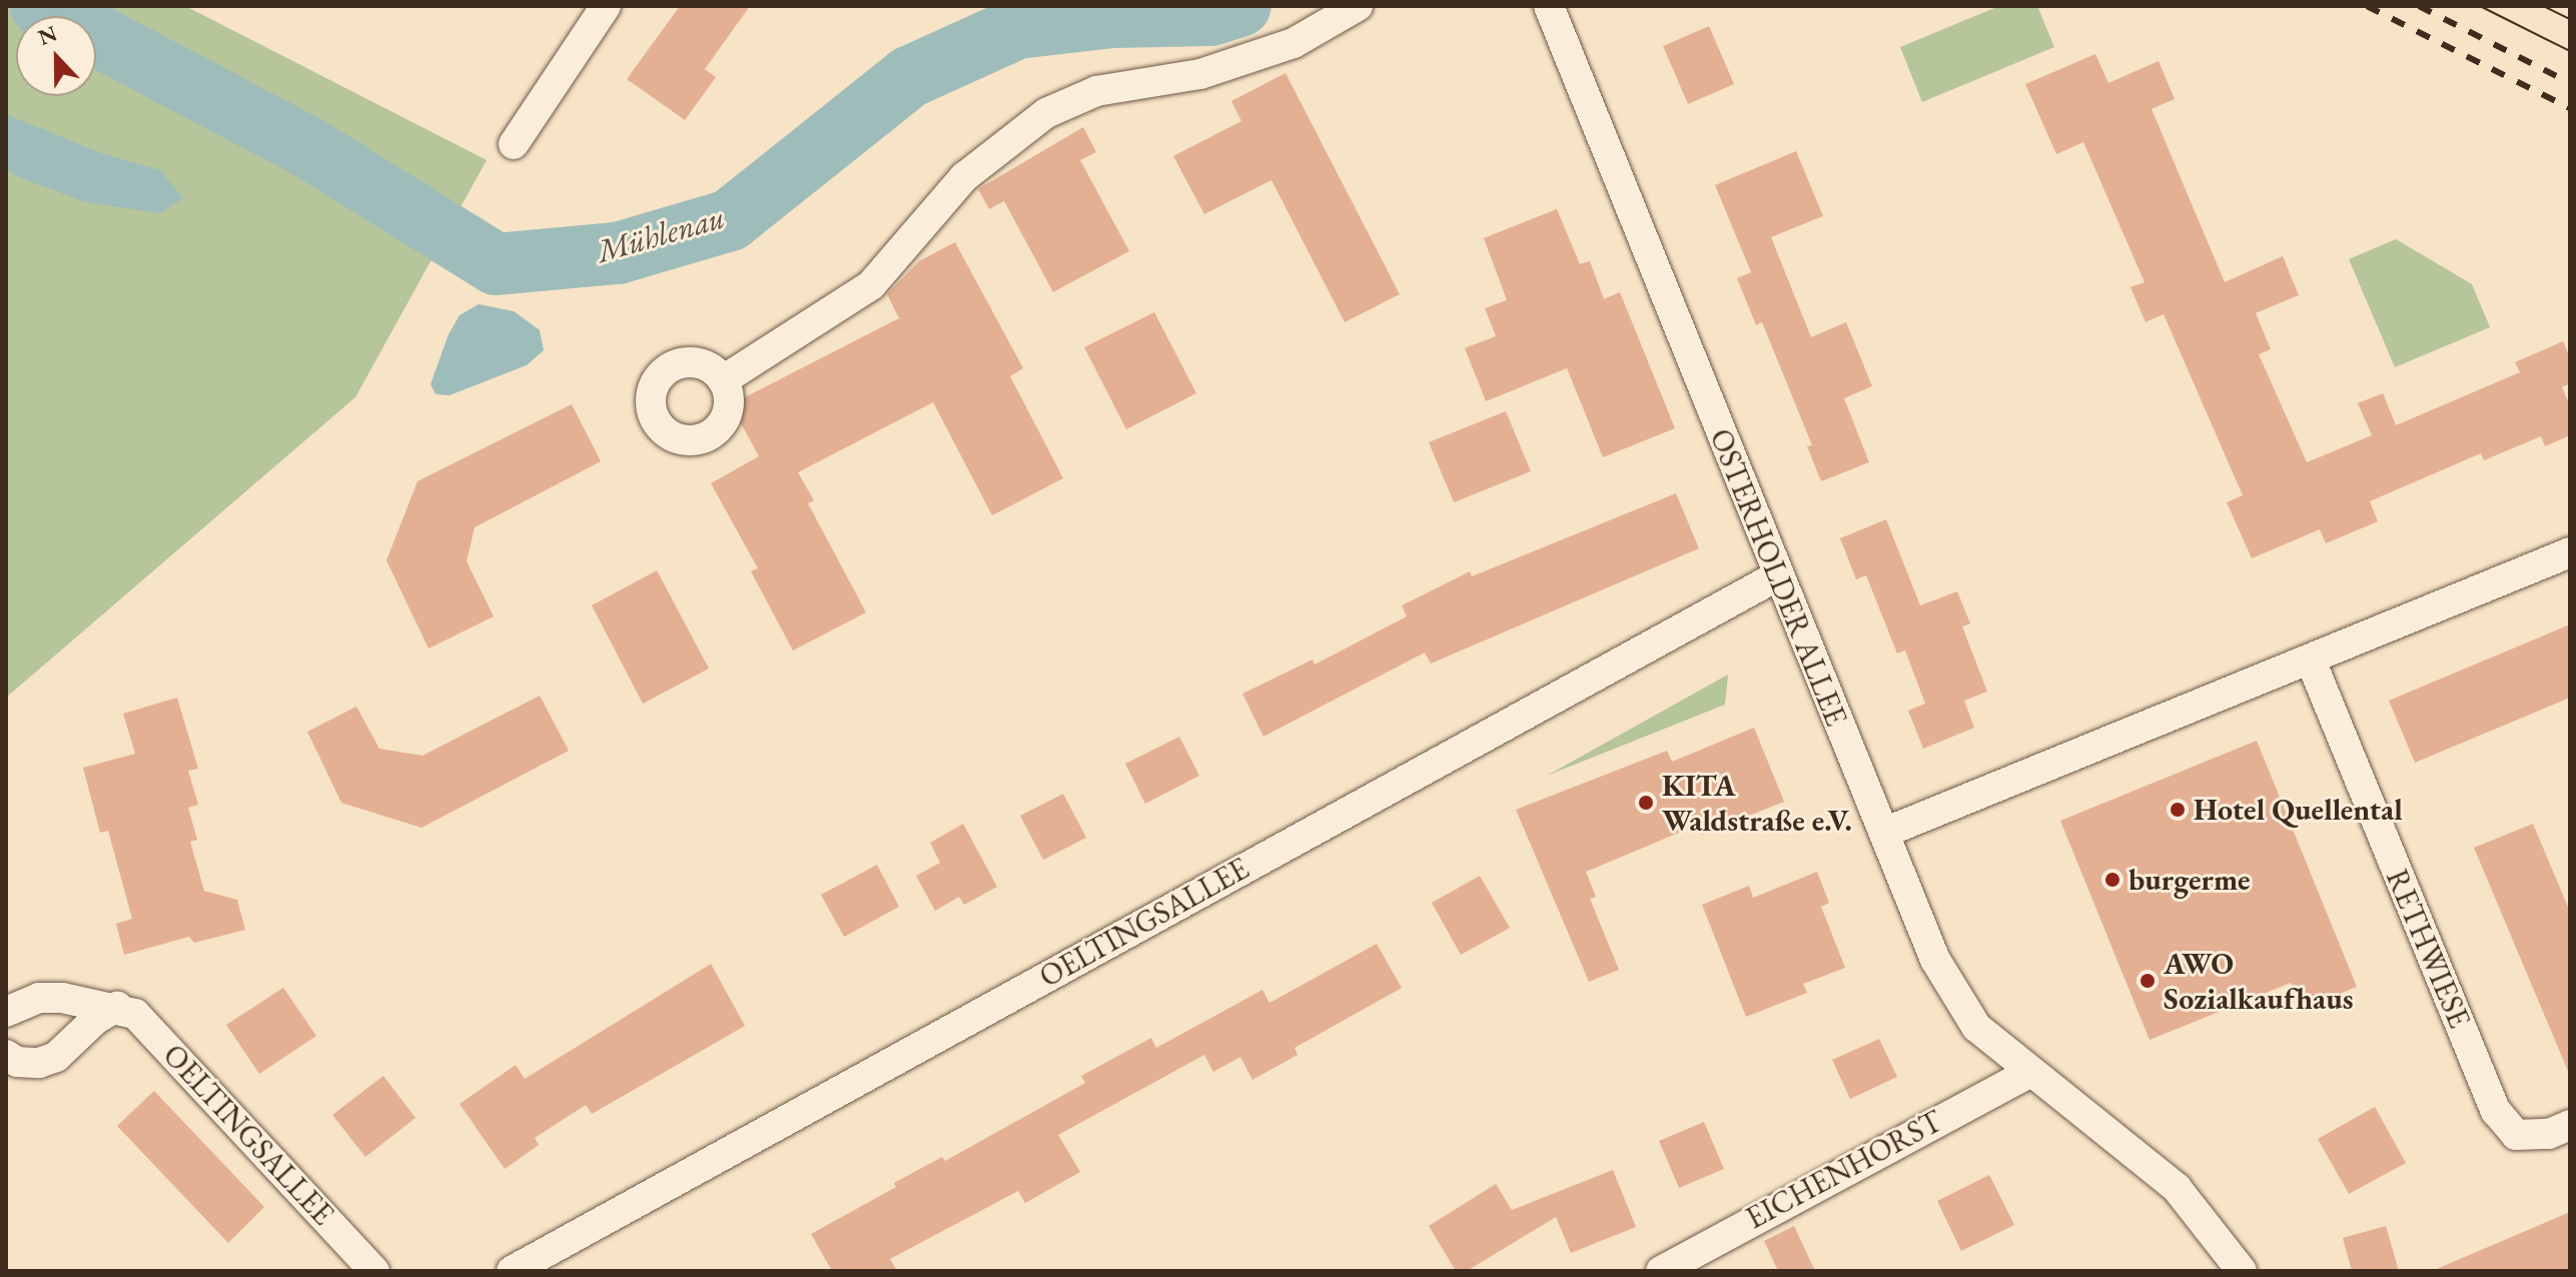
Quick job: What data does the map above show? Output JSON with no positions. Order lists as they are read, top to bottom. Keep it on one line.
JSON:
{"streets":{"street":["OSTERHOLDER ALLEE","OELTINGSALLEE","RETHWIESE","EICHENHORST"]},"crossings":[["OSTERHOLDER ALLEE","OELTINGSALLEE"],["OSTERHOLDER ALLEE","EICHENHORST"]],"water":["Mühlenau"],"places":["KITA Waldstraße e.V.","Hotel Quellental","burgerme","AWO Sozialkaufhaus"],"north":"top"}
